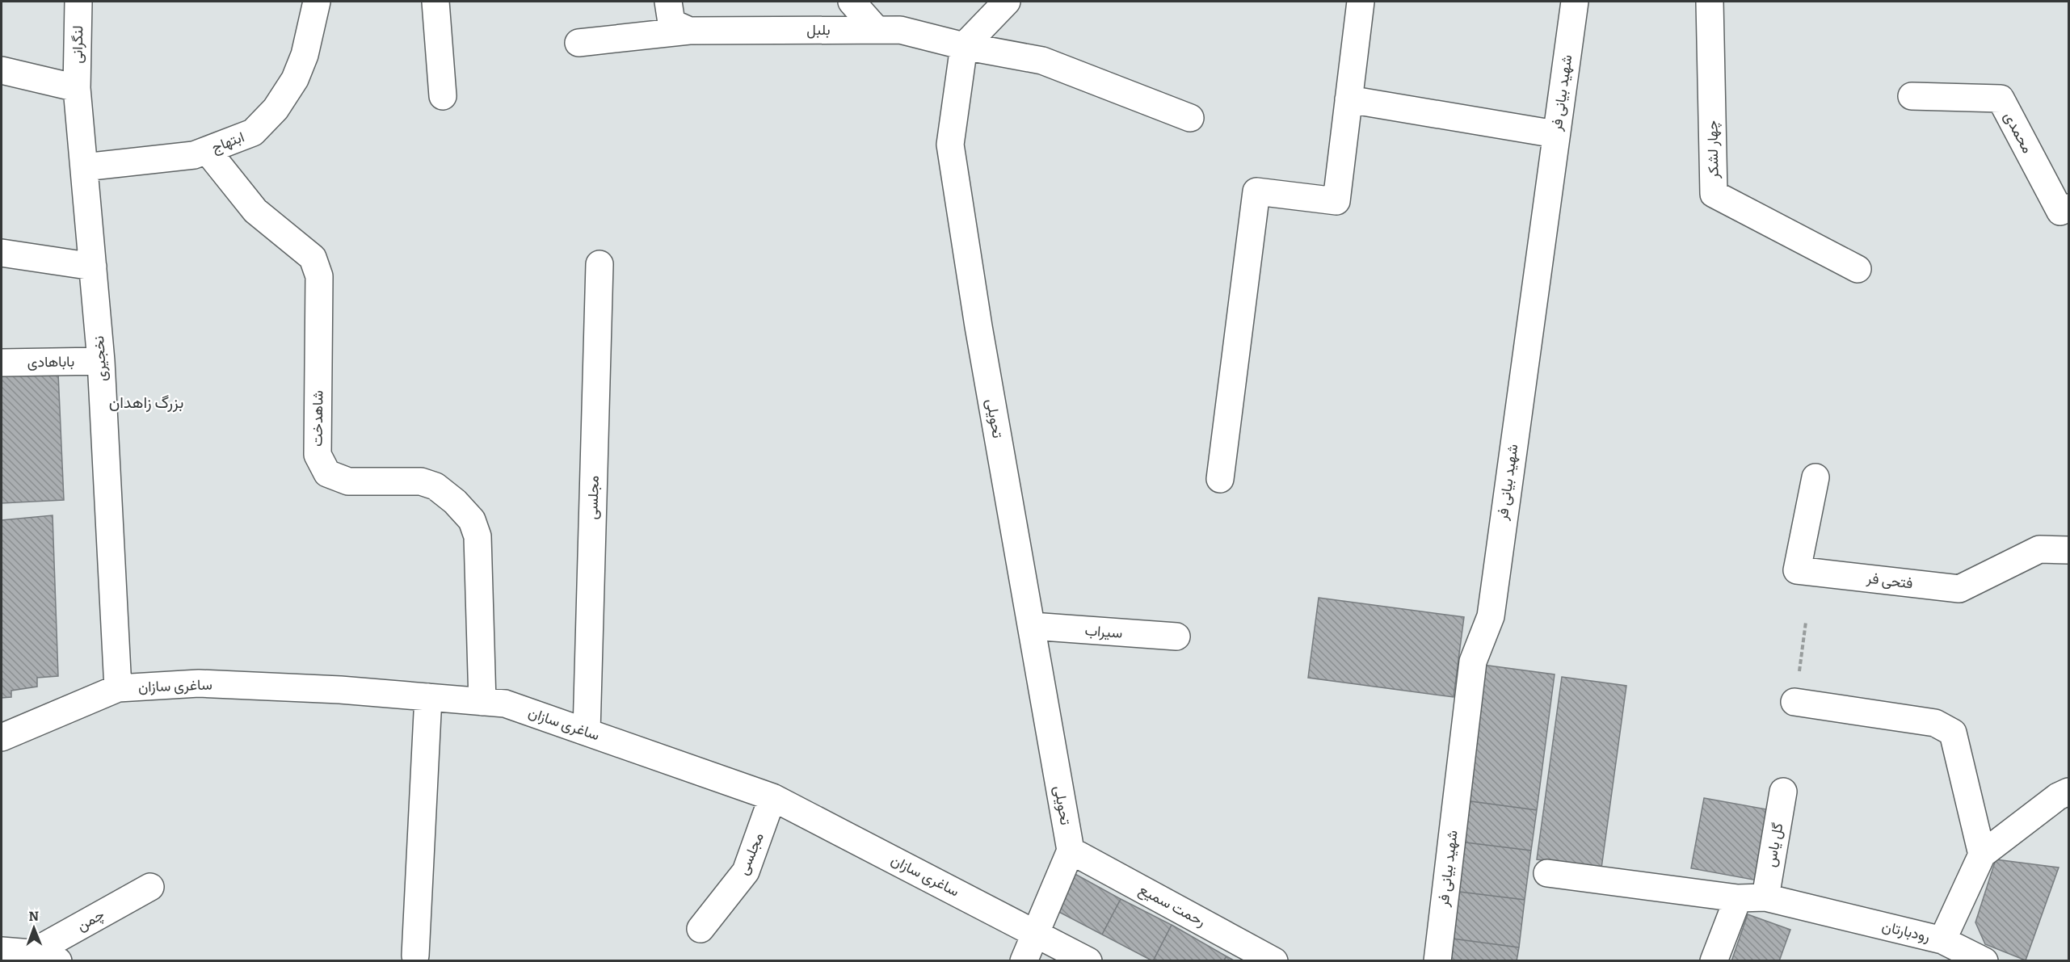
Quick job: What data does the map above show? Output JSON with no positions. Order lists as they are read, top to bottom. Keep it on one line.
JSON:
{"streets":{"street":["بلبل","لنگرانی","شهید بیانی فر","محمدی","ابتهاج","چهار لشکر","نخجیری","باباهادی","شاهدخت","تحویلی","مجلسی","فتحی فر","سیراب","ساغری سازان","گل یاس","رحمت سمیع","چمن","رودبارتان"]},"crossings":[["بلبل","تحویلی"],["لنگرانی","نخجیری"],["ابتهاج","نخجیری"],["ابتهاج","شاهدخت"],["نخجیری","باباهادی"],["نخجیری","ساغری سازان"],["شاهدخت","ساغری سازان"],["تحویلی","سیراب"],["تحویلی","رحمت سمیع"],["مجلسی","ساغری سازان"],["گل یاس","رودبارتان"]],"districts":["بزرگ زاهدان"],"north":"top"}
